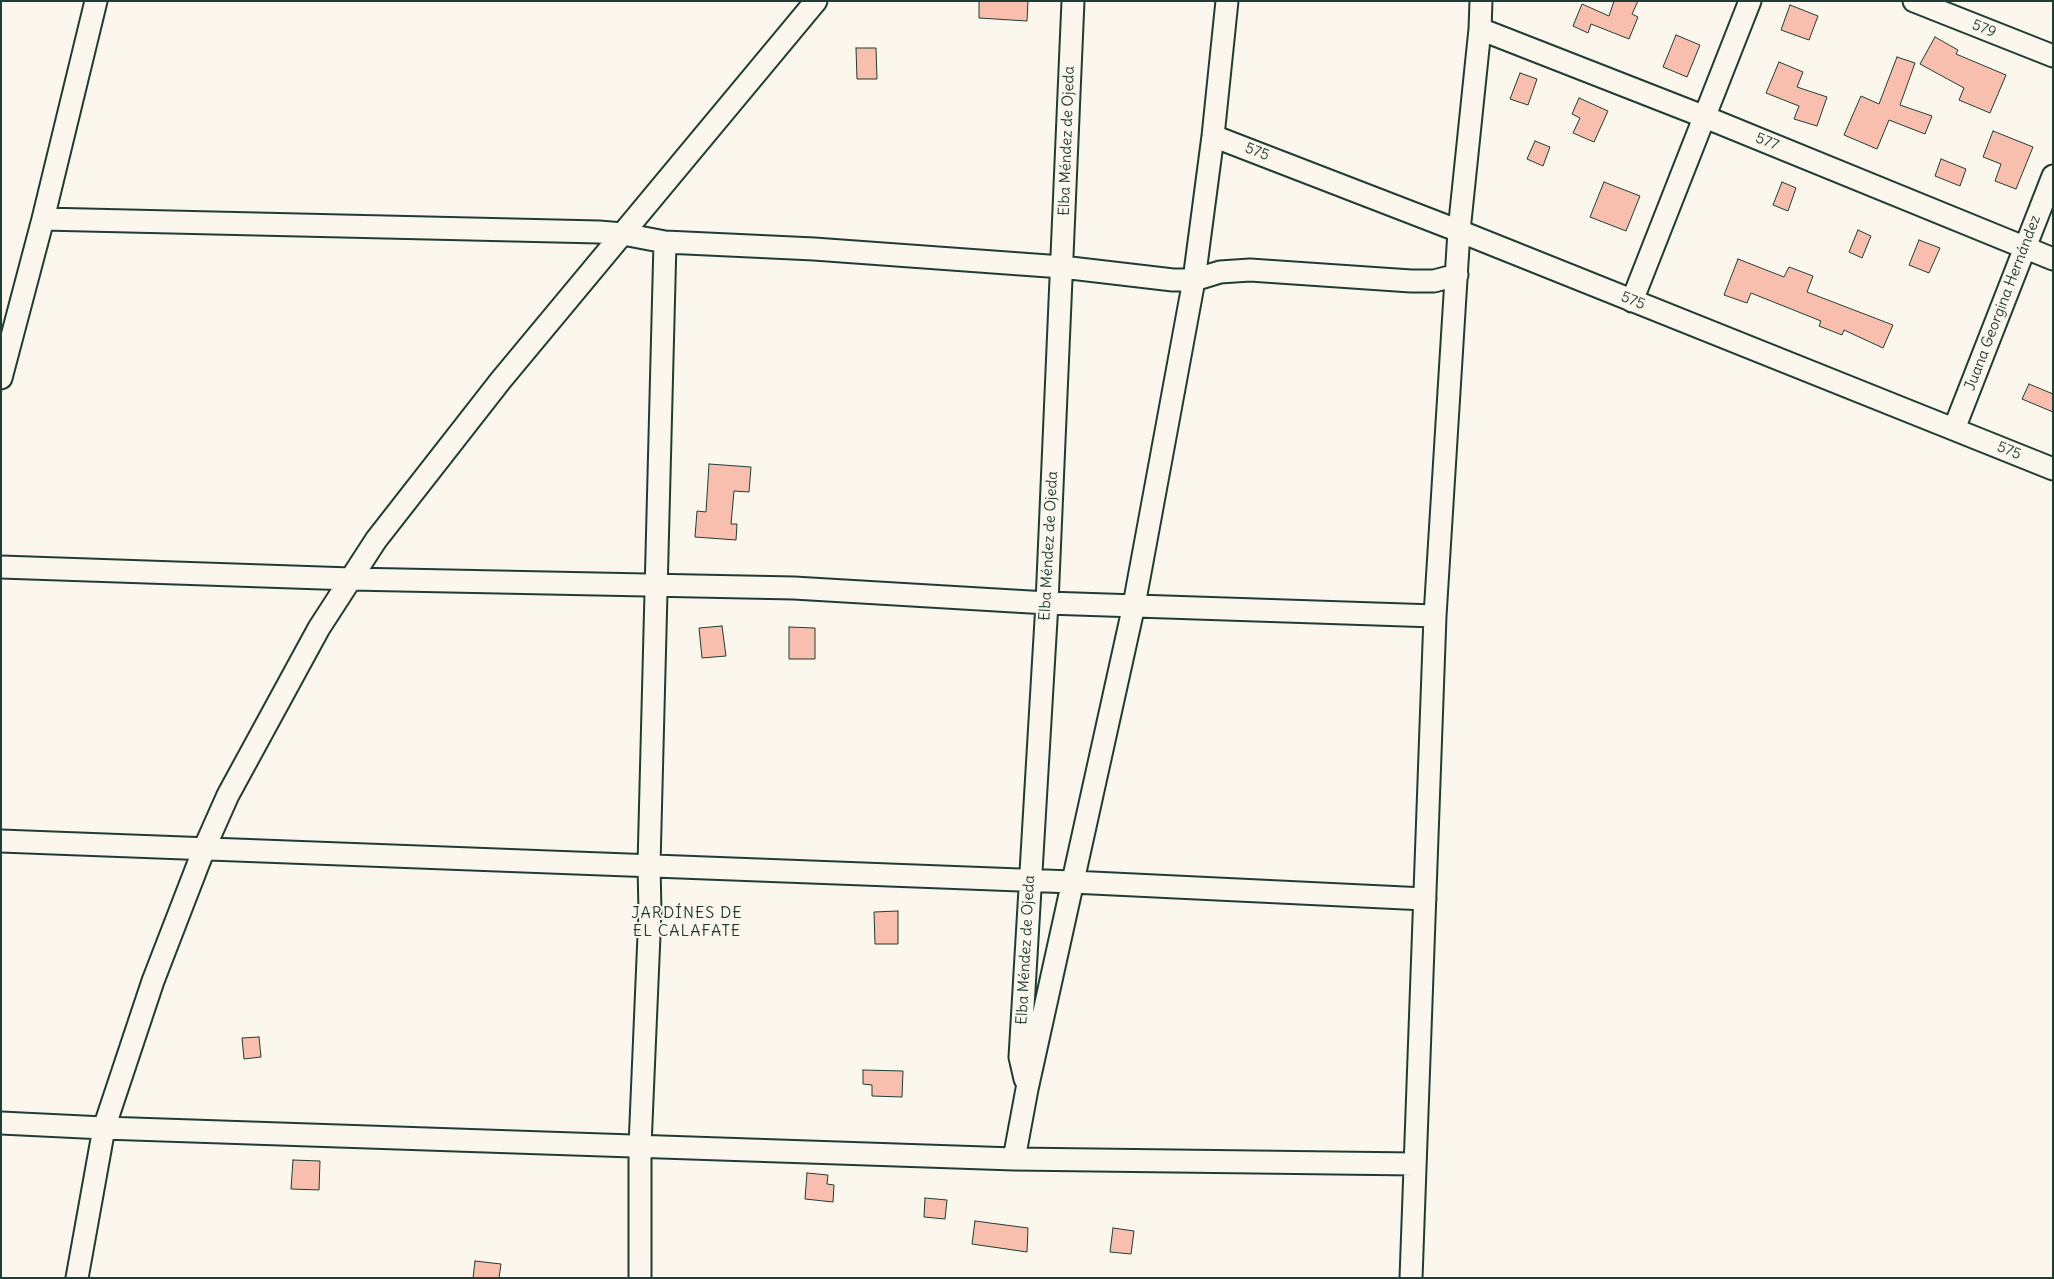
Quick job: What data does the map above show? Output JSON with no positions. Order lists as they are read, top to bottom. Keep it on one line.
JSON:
{"streets":{"street":["579","Elba Méndez de Ojeda","577","575","Juana Georgina Hernández"]},"crossings":[["577","Juana Georgina Hernández"],["575","Juana Georgina Hernández"]],"districts":["JARDÍNES DE EL CALAFATE"]}
